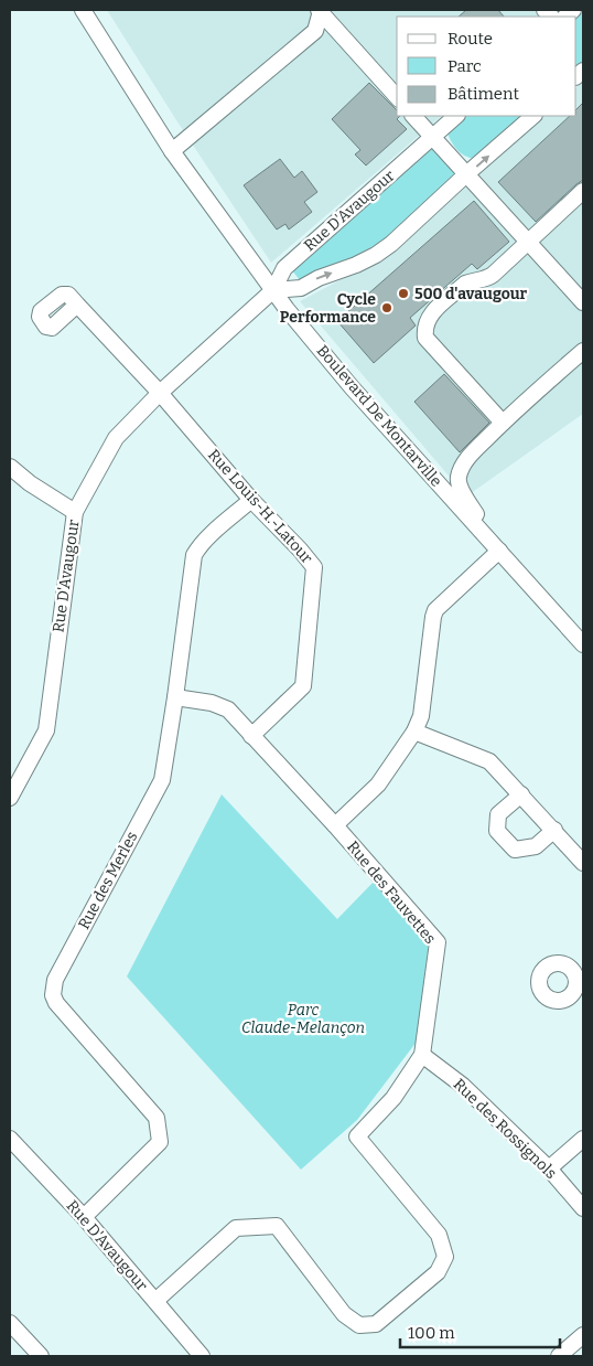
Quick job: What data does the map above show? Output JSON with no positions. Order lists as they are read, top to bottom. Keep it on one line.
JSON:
{"streets":{"street":["Rue D'Avaugour","Boulevard De Montarville","Rue Louis-H.-Latour","Rue des Merles","Rue des Fauvettes","Rue des Rossignols"]},"crossings":[["Rue D'Avaugour","Boulevard De Montarville"],["Rue D'Avaugour","Rue Louis-H.-Latour"],["Rue D'Avaugour","Rue des Merles"],["Rue D'Avaugour","Rue des Fauvettes"],["Rue Louis-H.-Latour","Rue des Merles"],["Rue Louis-H.-Latour","Rue des Fauvettes"],["Rue des Merles","Rue des Fauvettes"],["Rue des Fauvettes","Rue des Rossignols"]],"parks":["Parc Claude-Melançon"],"places":["500 d'avaugour","Cycle Performance"],"legend":["Route","Parc","Bâtiment"],"scale_bar":"100 m"}
